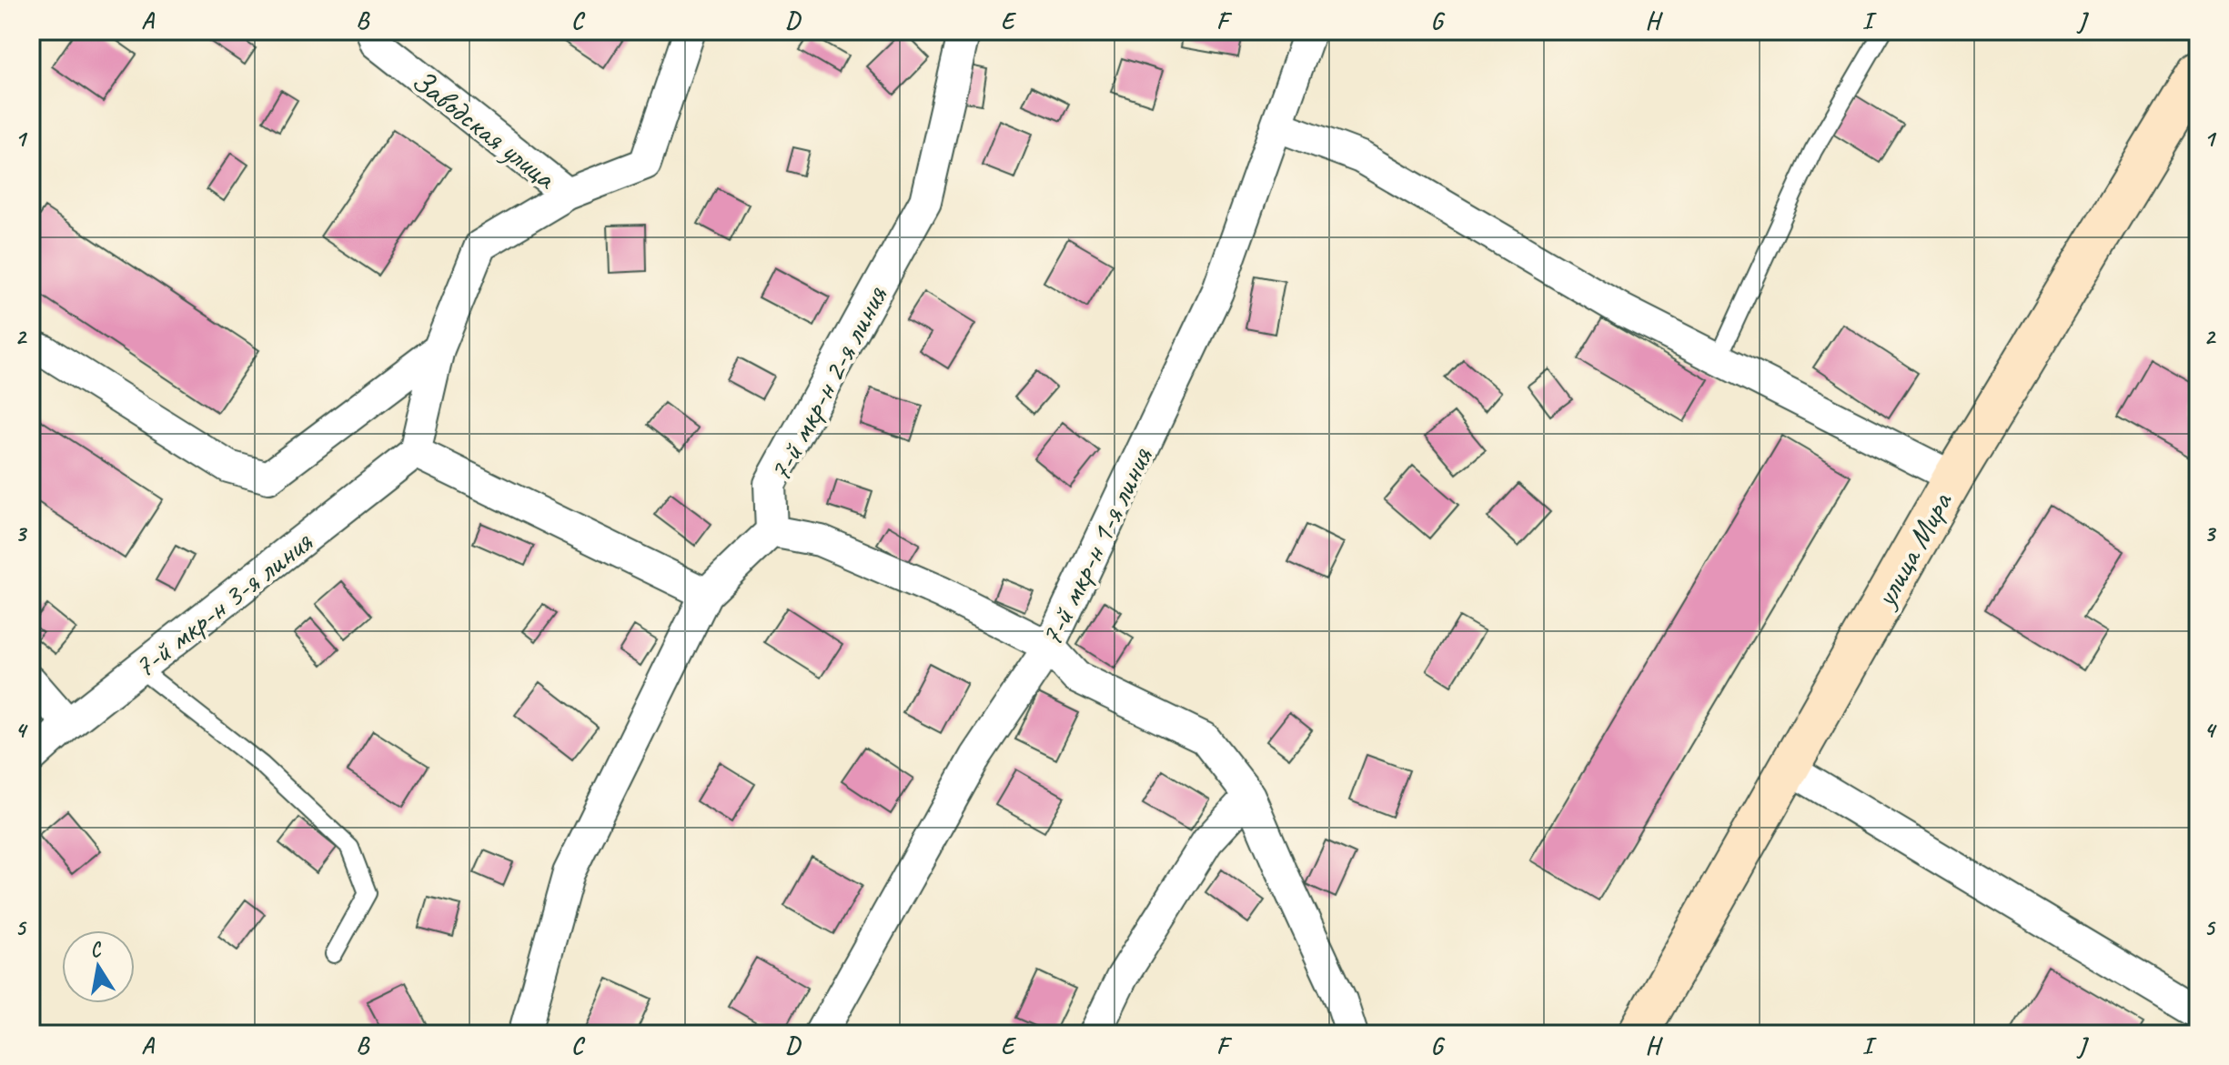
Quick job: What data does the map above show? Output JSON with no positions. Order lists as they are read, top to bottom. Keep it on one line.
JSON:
{"streets":{"street":["Заводская улица","7-й мкр-н 2-я линия","7-й мкр-н 1-я линия","улица Мира","7-й мкр-н 3-я линия"]},"north":"top","grid":{"columns":["A","B","C","D","E","F","G","H","I","J"],"rows":["1","2","3","4","5"]}}
